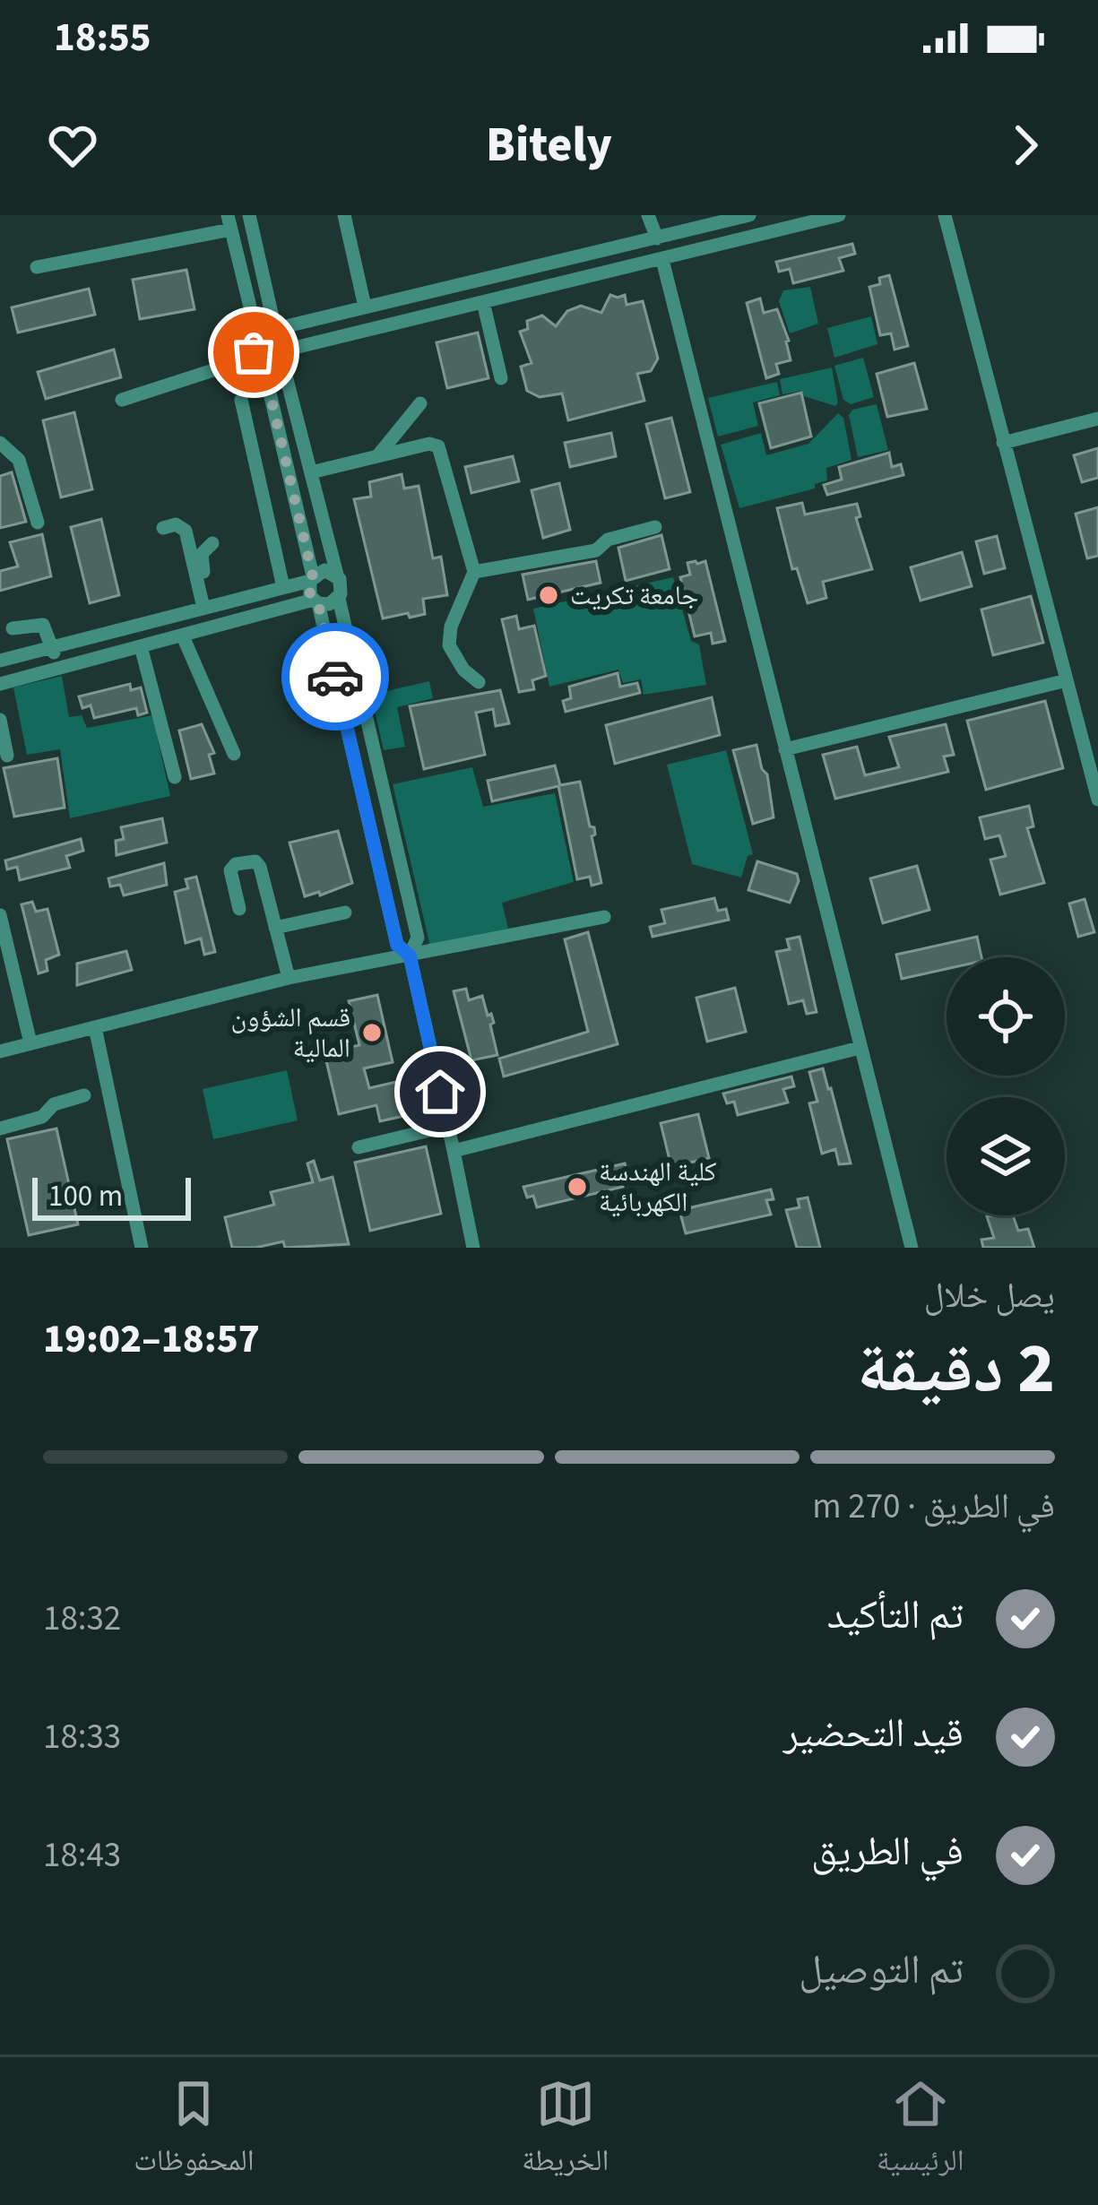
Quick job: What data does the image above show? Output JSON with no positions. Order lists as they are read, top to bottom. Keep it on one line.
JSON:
{"places":["جامعة تكريت","قسم الشؤون المالية","كلية الهندسة الكهربائية"],"scale_bar":"100 m","page":{"status":"18:55","header":"Bitely","scale":"100 m","heading":["2 دقيقة","يصل خلال","18:57–19:02"],"bar":"في الطريق · 270 m","list":[["تم التأكيد","18:32"],["قيد التحضير","18:33"],["في الطريق","18:43"],"تم التوصيل"],"tabs":["الرئيسية","الخريطة","المحفوظات"]}}
